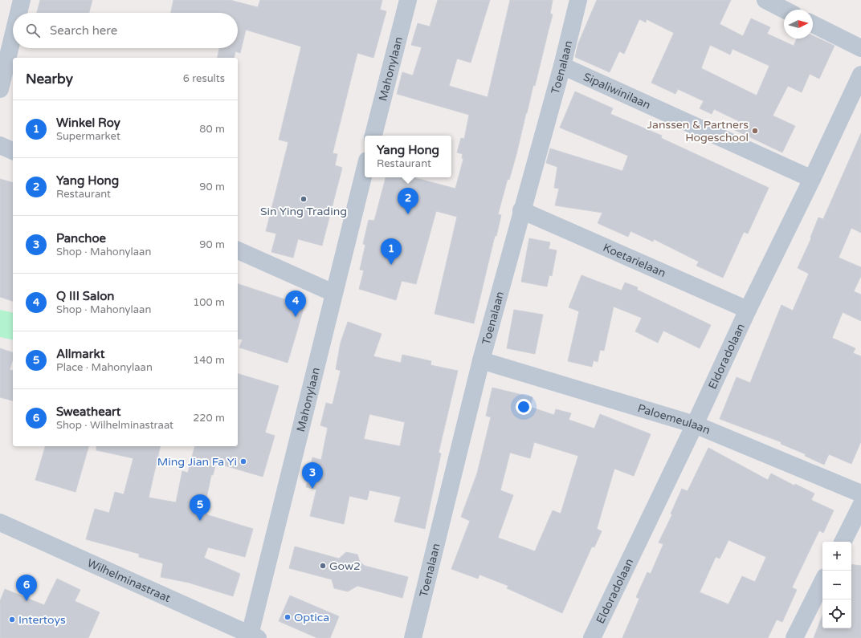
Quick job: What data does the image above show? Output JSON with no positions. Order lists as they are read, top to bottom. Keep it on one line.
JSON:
{"streets":{"street":["Toenalaan","Mahonylaan","Sipaliwinilaan","Koetarielaan","Eldoradolaan","Paloemeulaan","Wilhelminastraat"]},"crossings":[["Toenalaan","Sipaliwinilaan"],["Toenalaan","Koetarielaan"],["Toenalaan","Paloemeulaan"],["Mahonylaan","Wilhelminastraat"],["Sipaliwinilaan","Eldoradolaan"],["Koetarielaan","Eldoradolaan"],["Eldoradolaan","Paloemeulaan"]],"places":["Janssen & Partners Hogeschool","Sin Ying Trading","Ming Jian Fa Yi","Gow2","Optica","Intertoys"],"north":"right","page":{"search":"Search here","heading":["Nearby","6 results"],"list":[{"mark":"1","name":"Winkel Roy","note":"Supermarket","value":"80 m"},{"mark":"2","name":"Yang Hong","note":"Restaurant","value":"90 m"},{"mark":"3","name":"Panchoe","note":"Shop · Mahonylaan","value":"90 m"},{"mark":"4","name":"Q III Salon","note":"Shop · Mahonylaan","value":"100 m"},{"mark":"5","name":"Allmarkt","note":"Place · Mahonylaan","value":"140 m"},{"mark":"6","name":"Sweatheart","note":"Shop · Wilhelminastraat","value":"220 m"}],"popup":["Yang Hong","Restaurant"],"pins":["2","1","4","3","5","6"],"map_buttons":["+","−"]}}
